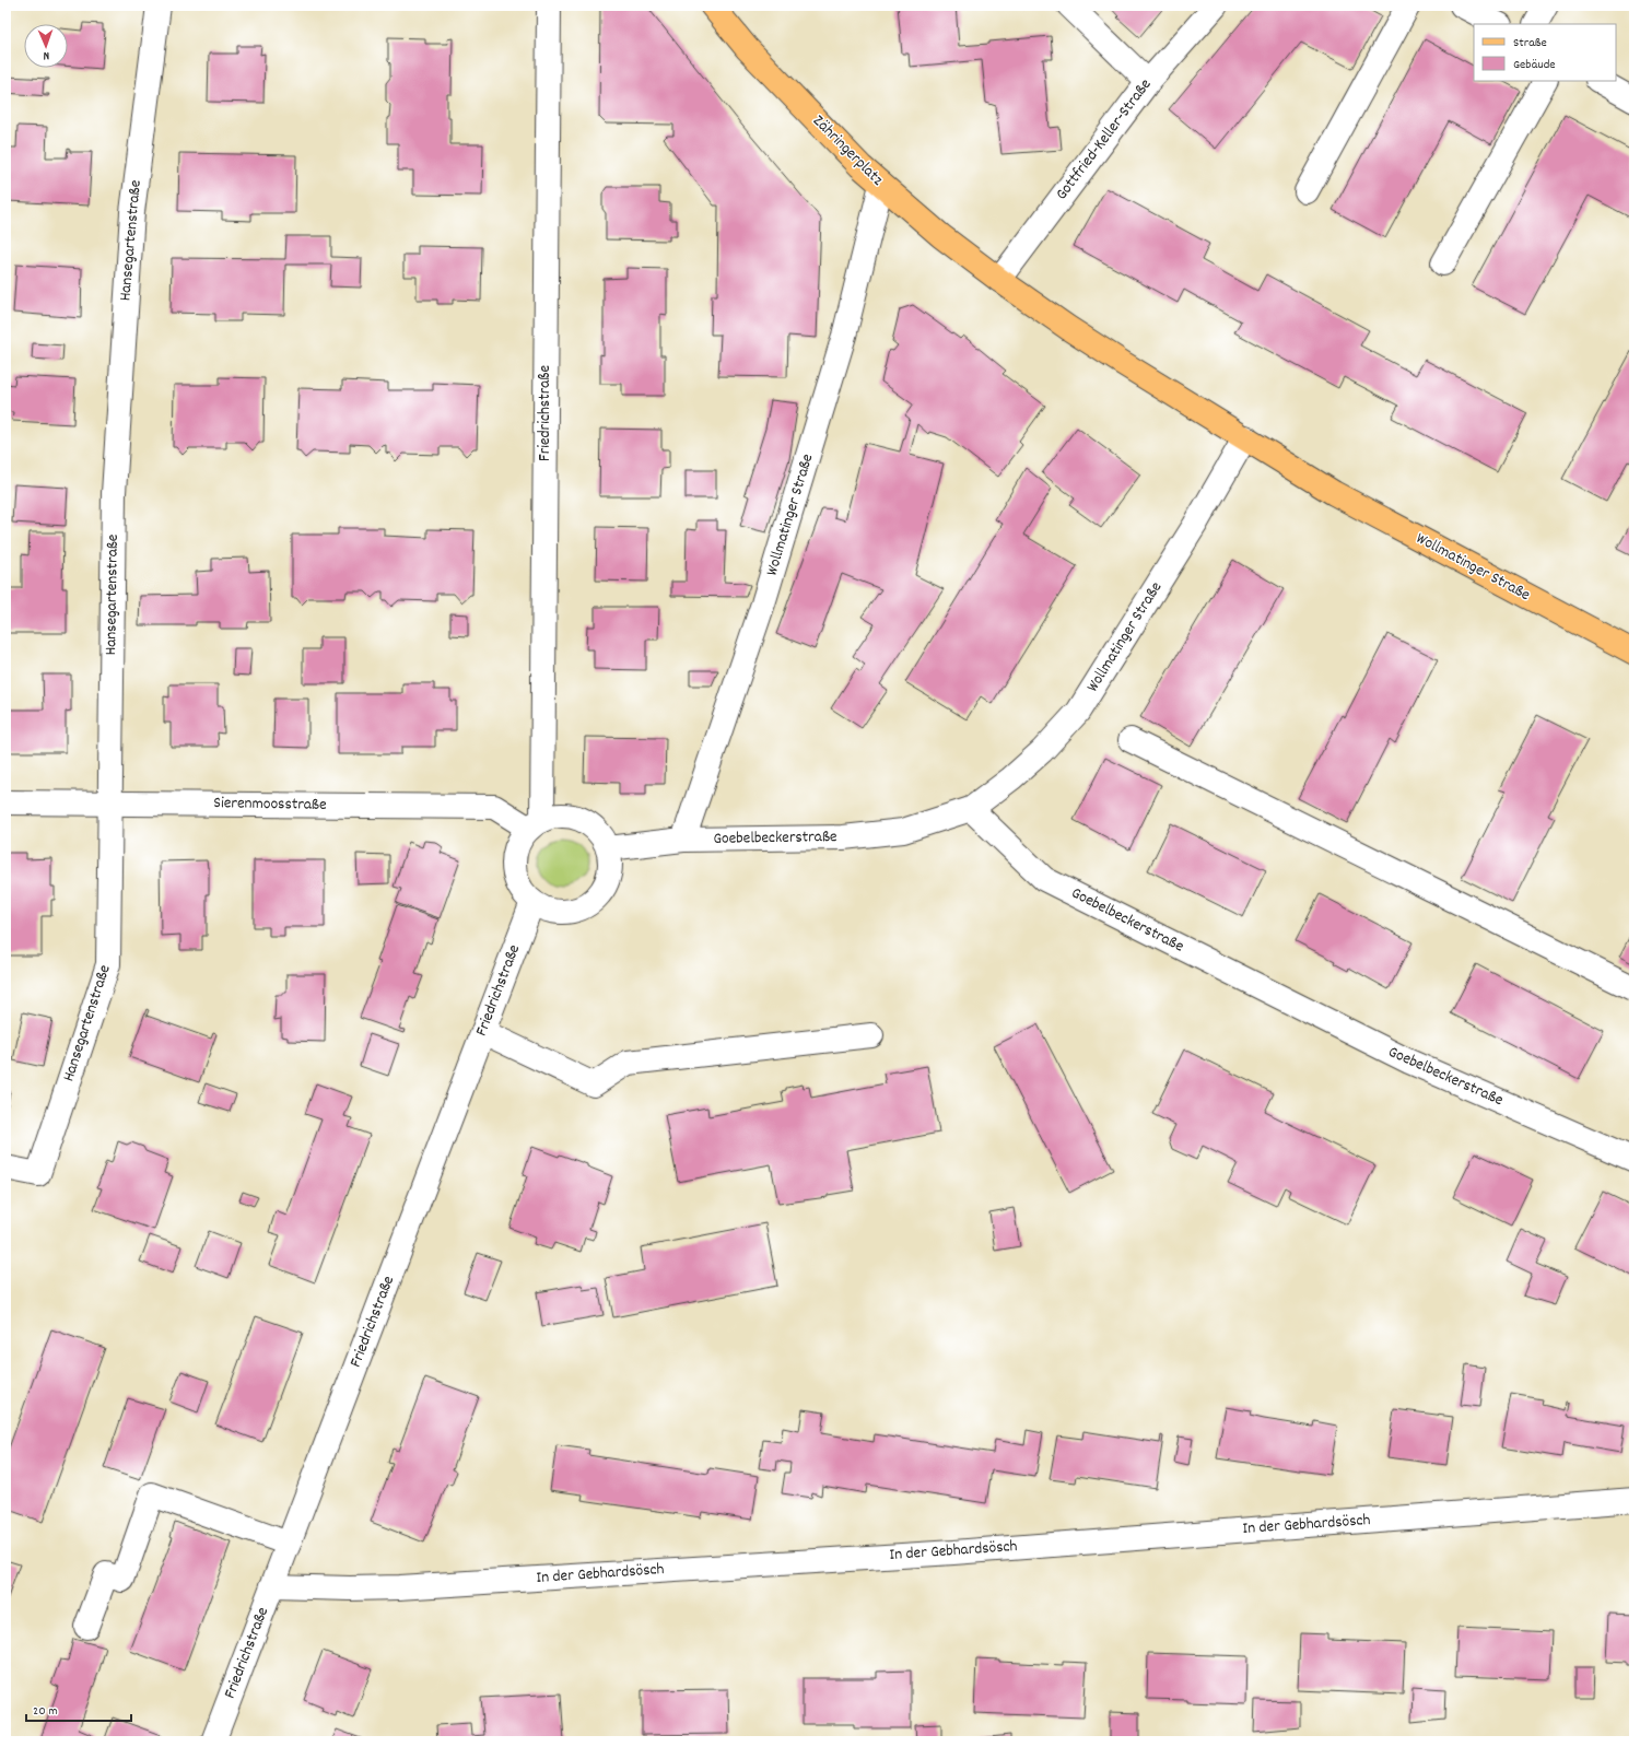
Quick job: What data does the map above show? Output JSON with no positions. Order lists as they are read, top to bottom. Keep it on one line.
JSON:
{"streets":{"main road":["Zähringerplatz","Wollmatinger Straße"],"street":["Gottfried-Keller-Straße","Hansegartenstraße","Friedrichstraße","Sierenmoosstraße","Goebelbeckerstraße","In der Gebhardsösch"]},"crossings":[["Gottfried-Keller-Straße","Zähringerplatz"],["Gottfried-Keller-Straße","Wollmatinger Straße"],["Zähringerplatz","Wollmatinger Straße"],["Hansegartenstraße","Sierenmoosstraße"],["Friedrichstraße","Sierenmoosstraße"],["Friedrichstraße","Goebelbeckerstraße"],["Friedrichstraße","In der Gebhardsösch"],["Wollmatinger Straße","Goebelbeckerstraße"],["Sierenmoosstraße","Goebelbeckerstraße"]],"legend":["Straße","Gebäude"],"scale_bar":"20 m","north":"bottom"}
